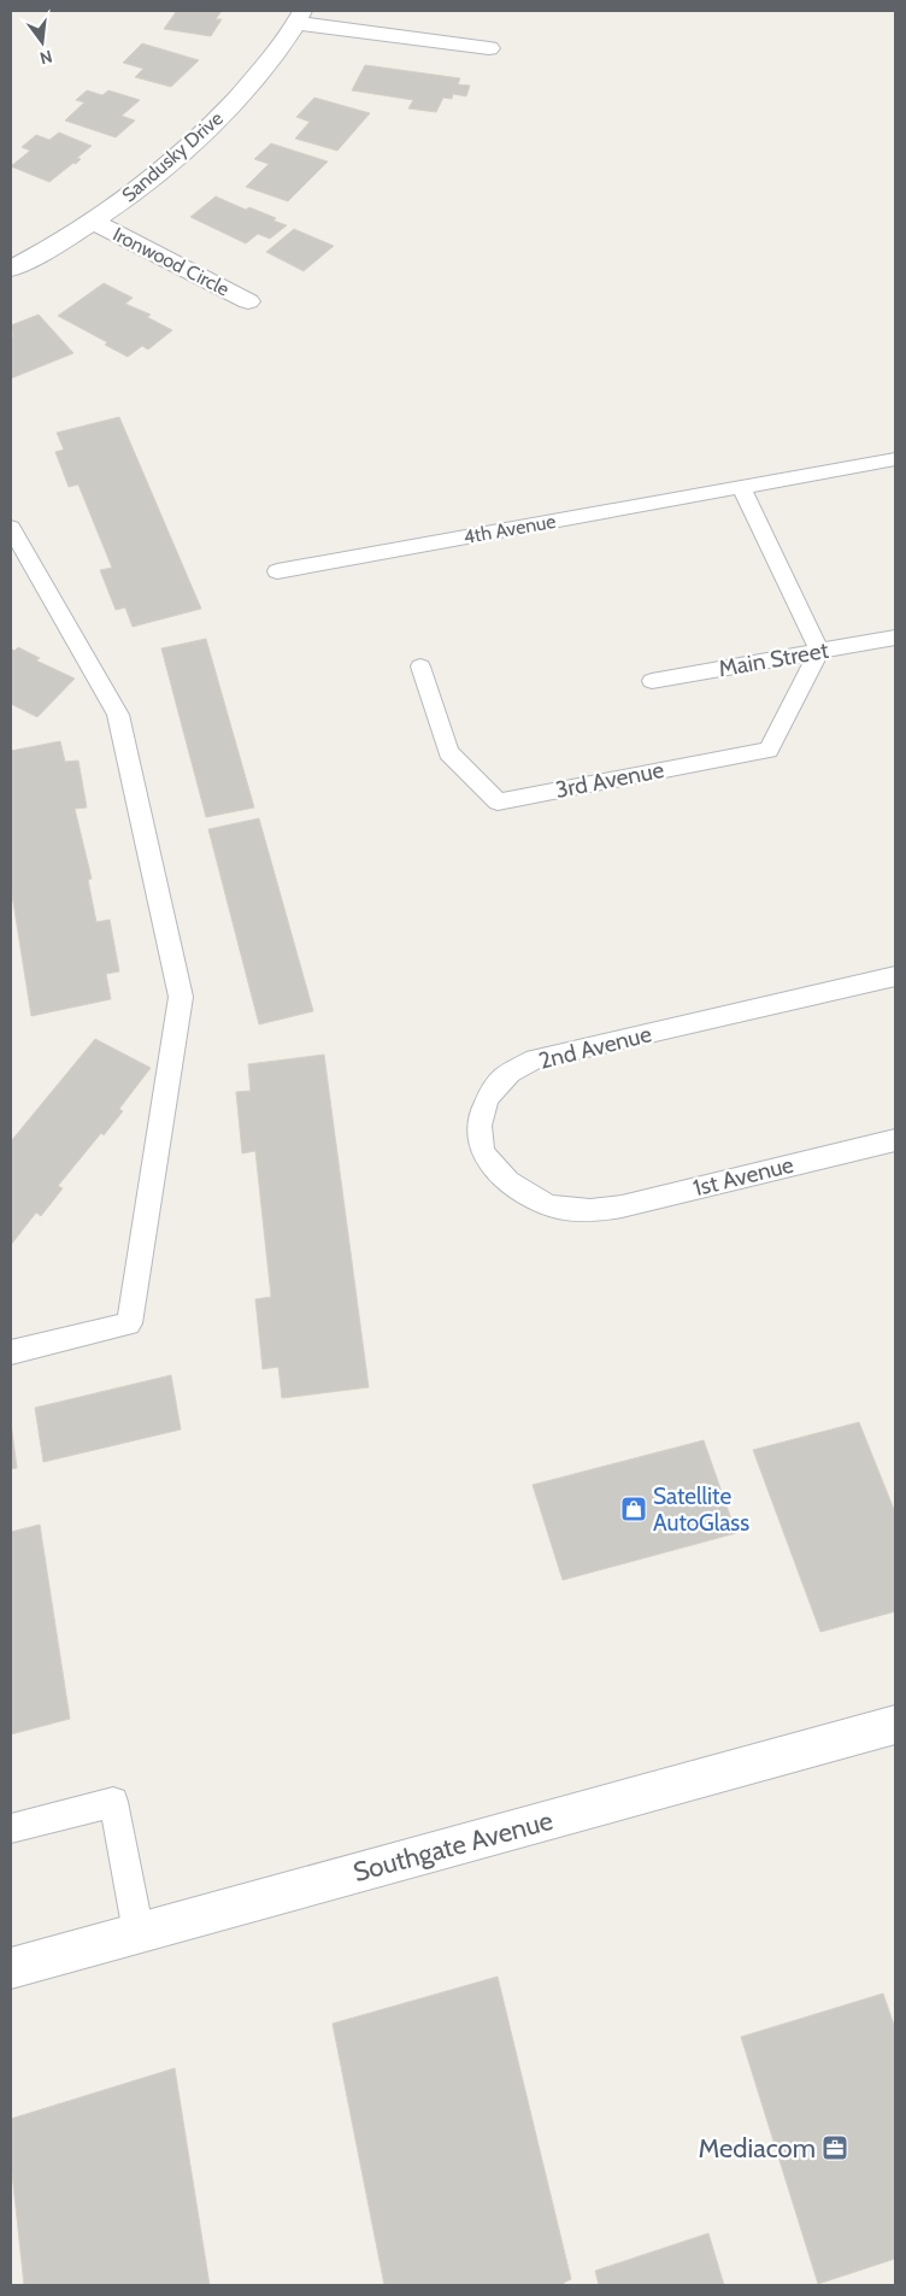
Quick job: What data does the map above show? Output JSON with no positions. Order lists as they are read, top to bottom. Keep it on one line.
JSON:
{"streets":{"street":["Sandusky Drive","Ironwood Circle","Southgate Avenue"],"lane":["4th Avenue","Main Street","3rd Avenue","2nd Avenue","1st Avenue"]},"crossings":[["Sandusky Drive","Ironwood Circle"],["Main Street","3rd Avenue"],["2nd Avenue","1st Avenue"]],"places":{"shop":["Satellite AutoGlass"],"office":["Mediacom"]},"north":"bottom"}
